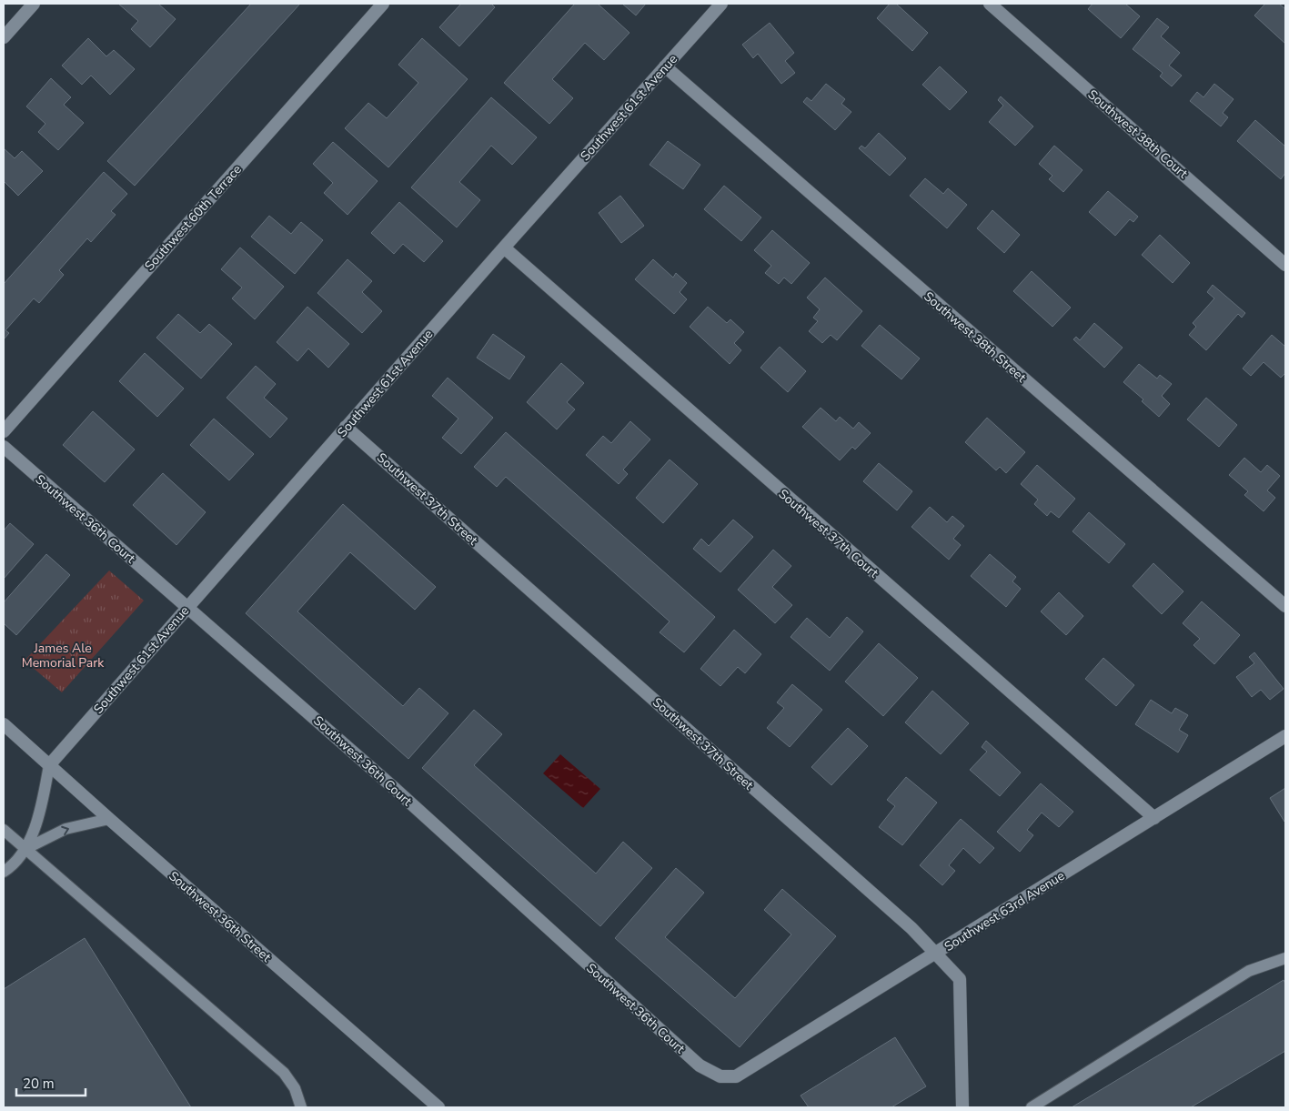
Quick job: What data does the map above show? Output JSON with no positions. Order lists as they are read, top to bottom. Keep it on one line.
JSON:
{"streets":{"street":["Southwest 61st Avenue","Southwest 38th Court","Southwest 60th Terrace","Southwest 38th Street","Southwest 37th Street","Southwest 36th Court","Southwest 37th Court","Southwest 63rd Avenue","Southwest 36th Street"]},"crossings":[["Southwest 61st Avenue","Southwest 38th Street"],["Southwest 61st Avenue","Southwest 37th Street"],["Southwest 61st Avenue","Southwest 36th Court"],["Southwest 61st Avenue","Southwest 37th Court"],["Southwest 61st Avenue","Southwest 36th Street"],["Southwest 37th Street","Southwest 63rd Avenue"],["Southwest 36th Court","Southwest 63rd Avenue"],["Southwest 37th Court","Southwest 63rd Avenue"]],"parks":["James Ale Memorial Park"],"scale_bar":"20 m"}
